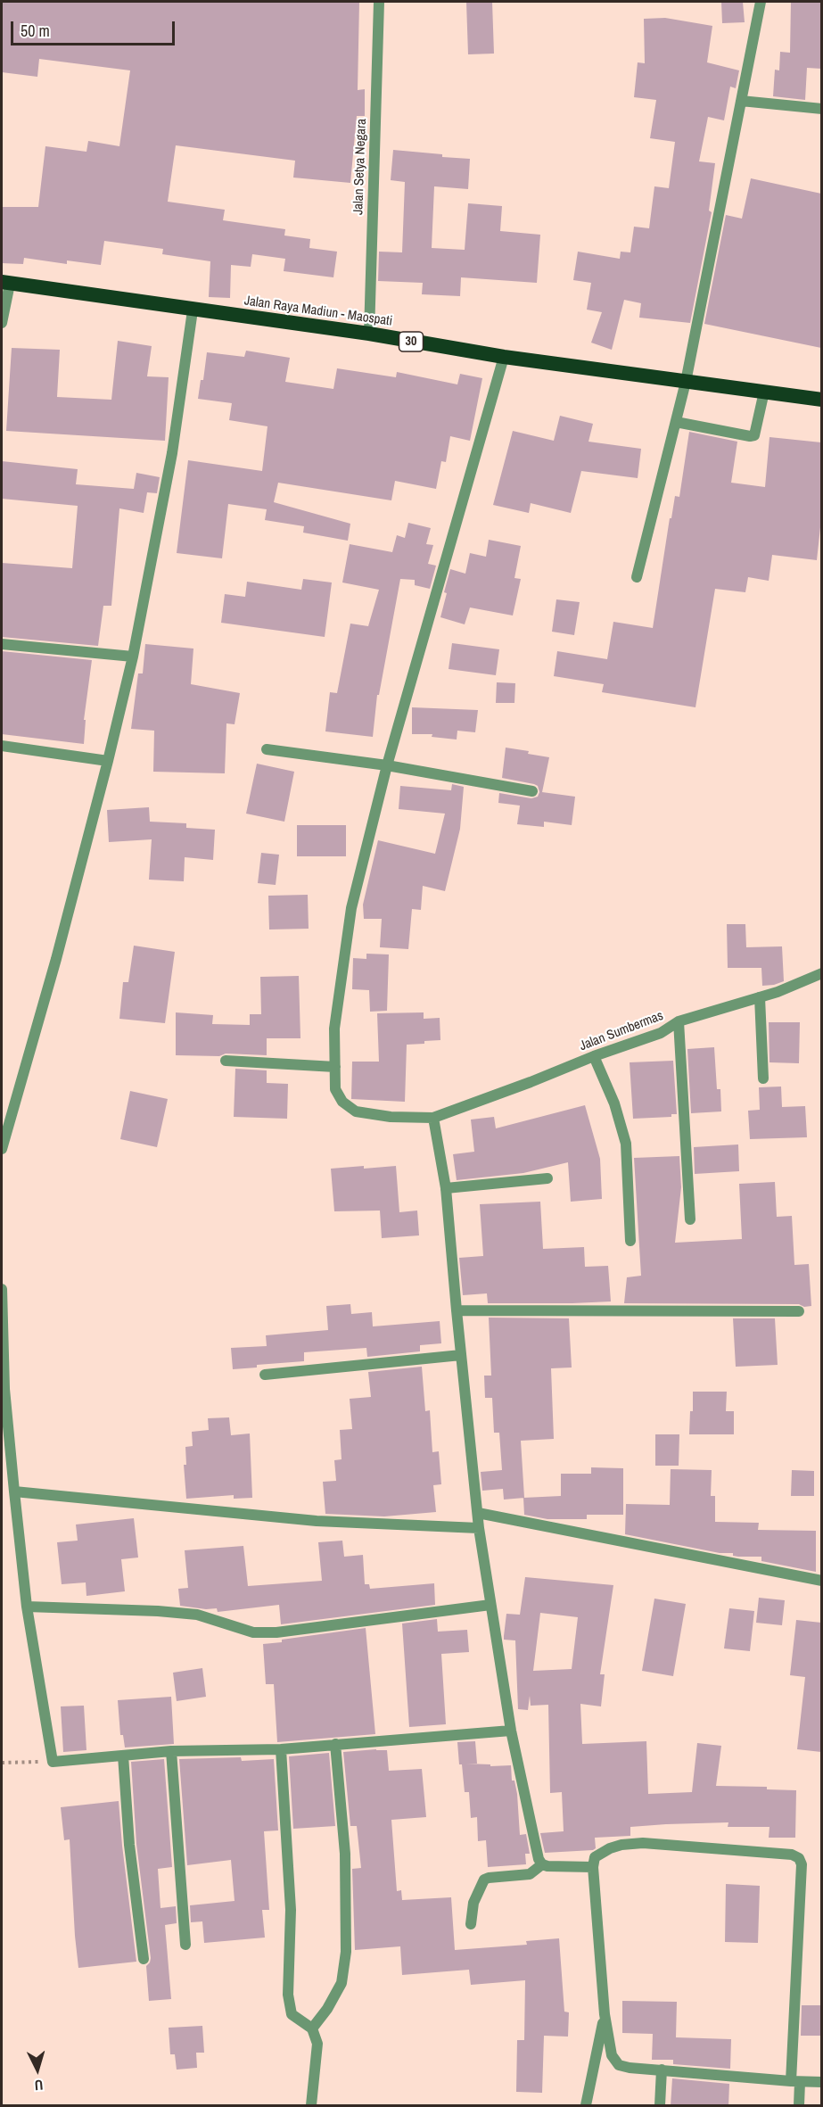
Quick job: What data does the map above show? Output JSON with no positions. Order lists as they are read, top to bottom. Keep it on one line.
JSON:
{"streets":{"highway":["Jalan Raya Madiun - Maospati","30"],"street":["Jalan Setya Negara","Jalan Sumbermas"]},"crossings":[["Jalan Setya Negara","Jalan Raya Madiun - Maospati"]],"scale_bar":"50 m","north":"bottom"}
